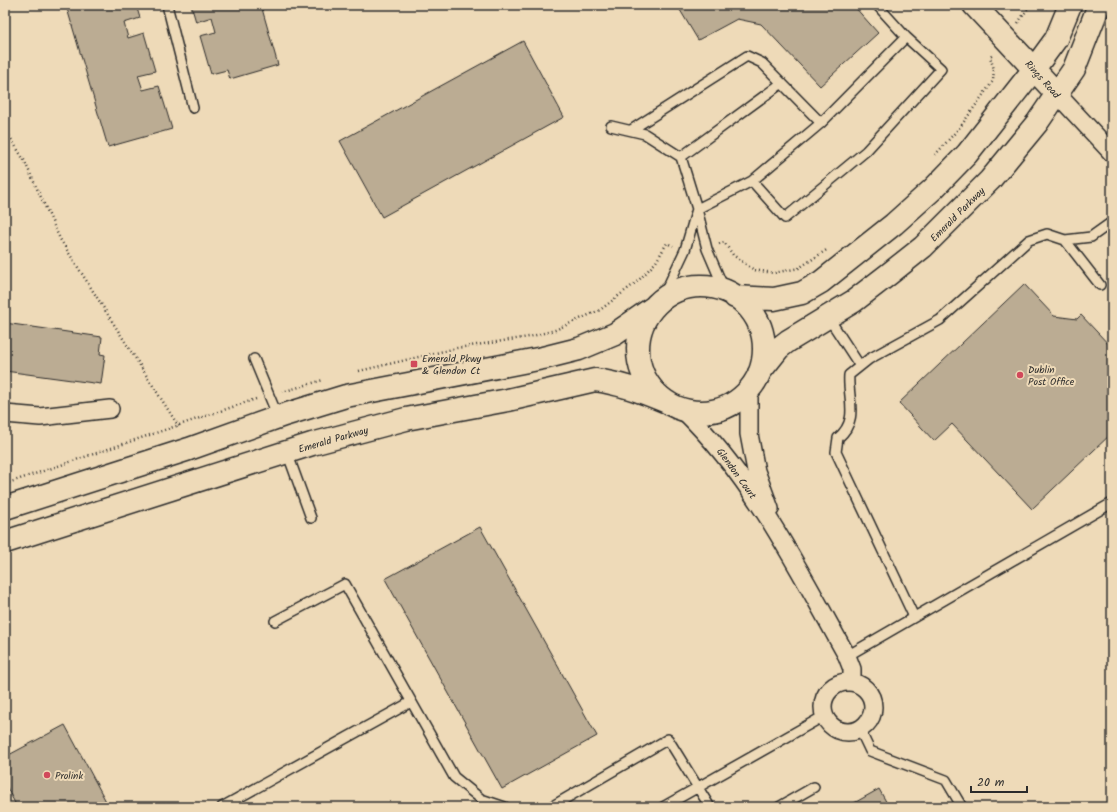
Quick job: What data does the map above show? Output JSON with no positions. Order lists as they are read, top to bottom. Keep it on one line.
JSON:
{"streets":{"main road":["Rings Road","Emerald Parkway"],"street":["Glendon Court"]},"crossings":[["Rings Road","Emerald Parkway"],["Emerald Parkway","Glendon Court"]],"places":{"transit":["Emerald Pkwy & Glendon Ct"],"other":["Dublin Post Office","Prolink"]},"scale_bar":"20 m"}
